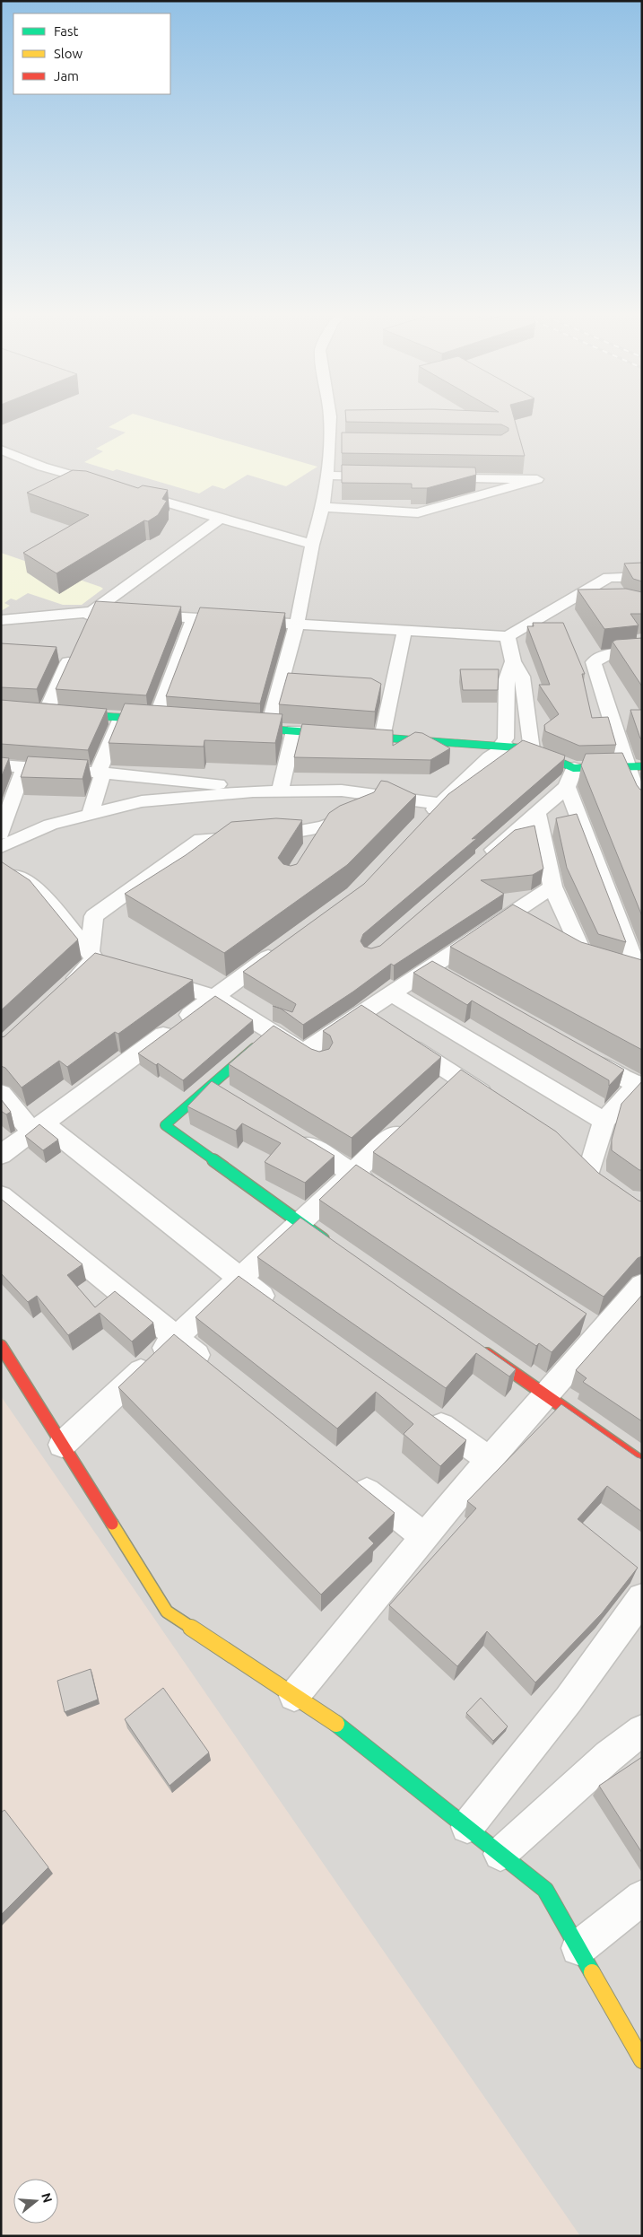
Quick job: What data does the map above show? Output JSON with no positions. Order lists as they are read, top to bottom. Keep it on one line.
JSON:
{"legend":["Fast","Slow","Jam"],"north":"right"}
